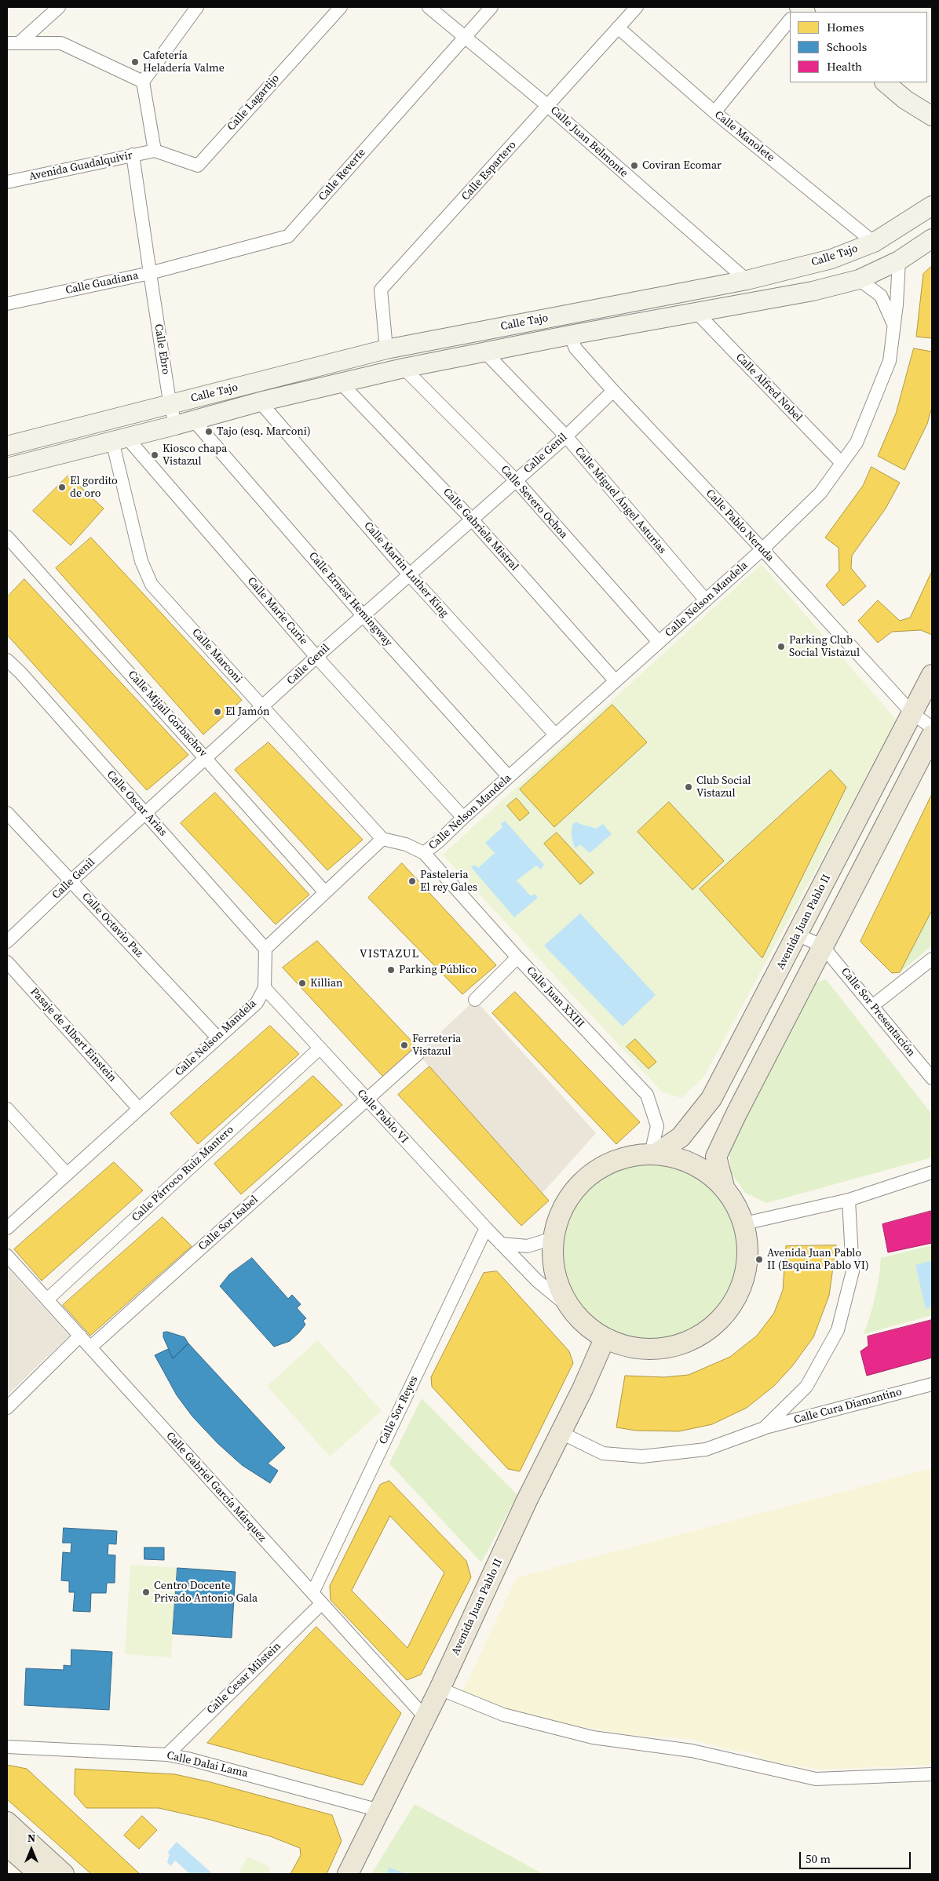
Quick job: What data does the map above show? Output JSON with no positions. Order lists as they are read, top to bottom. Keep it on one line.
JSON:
{"streets":{"main road":["Avenida Juan Pablo II"],"street":["Calle Lagartijo","Calle Manolete","Calle Juan Belmonte","Avenida Guadalquivir","Calle Espartero","Calle Reverte","Calle Tajo","Calle Guadiana","Calle Ebro","Calle Alfred Nobel","Calle Genil","Calle Miguel Ángel Asturias","Calle Severo Ochoa","Calle Pablo Neruda","Calle Gabriela Mistral","Calle Martin Luther King","Calle Ernest Hemingway","Calle Nelson Mandela","Calle Marie Curie","Calle Marconi","Calle Mijail Gorbachov","Calle Oscar Arias","Calle Octavio Paz","Calle Juan XXIII","Calle Sor Presentación","Pasaje de Albert Einstein","Calle Pablo VI","Calle Párroco Ruiz Mantero","Calle Sor Isabel","Calle Cura Diamantino","Calle Sor Reyes","Calle Gabriel García Márquez","Calle Cesar Milstein","Calle Dalai Lama"]},"crossings":[["Calle Lagartijo","Avenida Guadalquivir"],["Calle Manolete","Calle Espartero"],["Calle Manolete","Calle Tajo"],["Calle Juan Belmonte","Calle Espartero"],["Calle Juan Belmonte","Calle Reverte"],["Calle Juan Belmonte","Calle Tajo"],["Avenida Guadalquivir","Calle Guadiana"],["Calle Espartero","Calle Tajo"],["Calle Reverte","Calle Guadiana"],["Calle Reverte","Calle Ebro"],["Calle Tajo","Calle Ebro"],["Calle Tajo","Calle Alfred Nobel"],["Calle Tajo","Calle Miguel Ángel Asturias"],["Calle Tajo","Calle Severo Ochoa"],["Calle Tajo","Calle Pablo Neruda"],["Calle Tajo","Calle Gabriela Mistral"],["Calle Tajo","Calle Martin Luther King"],["Calle Tajo","Calle Ernest Hemingway"],["Calle Tajo","Calle Nelson Mandela"],["Calle Tajo","Calle Marie Curie"],["Calle Tajo","Calle Marconi"],["Calle Guadiana","Calle Ebro"],["Calle Alfred Nobel","Calle Nelson Mandela"],["Calle Genil","Calle Miguel Ángel Asturias"],["Calle Genil","Calle Severo Ochoa"],["Calle Genil","Calle Pablo Neruda"],["Calle Genil","Calle Gabriela Mistral"],["Calle Genil","Calle Martin Luther King"],["Calle Genil","Calle Ernest Hemingway"],["Calle Genil","Calle Marie Curie"],["Calle Genil","Calle Marconi"],["Calle Genil","Calle Mijail Gorbachov"],["Calle Genil","Calle Oscar Arias"],["Calle Genil","Calle Octavio Paz"],["Calle Miguel Ángel Asturias","Calle Nelson Mandela"],["Calle Severo Ochoa","Calle Nelson Mandela"],["Calle Pablo Neruda","Calle Nelson Mandela"],["Calle Pablo Neruda","Avenida Juan Pablo II"],["Calle Gabriela Mistral","Calle Nelson Mandela"],["Calle Martin Luther King","Calle Nelson Mandela"],["Calle Ernest Hemingway","Calle Nelson Mandela"],["Calle Nelson Mandela","Calle Marie Curie"],["Calle Nelson Mandela","Calle Marconi"],["Calle Nelson Mandela","Calle Oscar Arias"],["Calle Nelson Mandela","Calle Octavio Paz"],["Calle Nelson Mandela","Calle Juan XXIII"],["Calle Nelson Mandela","Pasaje de Albert Einstein"],["Calle Nelson Mandela","Calle Pablo VI"],["Calle Marie Curie","Calle Marconi"],["Avenida Juan Pablo II","Calle Juan XXIII"],["Avenida Juan Pablo II","Calle Cura Diamantino"],["Avenida Juan Pablo II","Calle Gabriel García Márquez"],["Avenida Juan Pablo II","Calle Dalai Lama"],["Calle Pablo VI","Calle Párroco Ruiz Mantero"],["Calle Pablo VI","Calle Sor Isabel"],["Calle Pablo VI","Calle Sor Reyes"],["Calle Párroco Ruiz Mantero","Calle Gabriel García Márquez"],["Calle Sor Isabel","Calle Gabriel García Márquez"],["Calle Sor Reyes","Calle Gabriel García Márquez"],["Calle Gabriel García Márquez","Calle Cesar Milstein"],["Calle Cesar Milstein","Calle Dalai Lama"]],"districts":["VISTAZUL"],"places":["Cafetería Heladería Valme","Coviran Ecomar","Tajo (esq. Marconi)","Kiosco chapa Vistazul","El gordito de oro","Parking Club Social Vistazul","El Jamón","Club Social Vistazul","Pasteleria El rey Gales","Parking Público","Killian","Ferreteria Vistazul","Avenida Juan Pablo II (Esquina Pablo VI)","Centro Docente Privado Antonio Gala"],"legend":["Homes","Schools","Health"],"scale_bar":"50 m","north":"top"}
